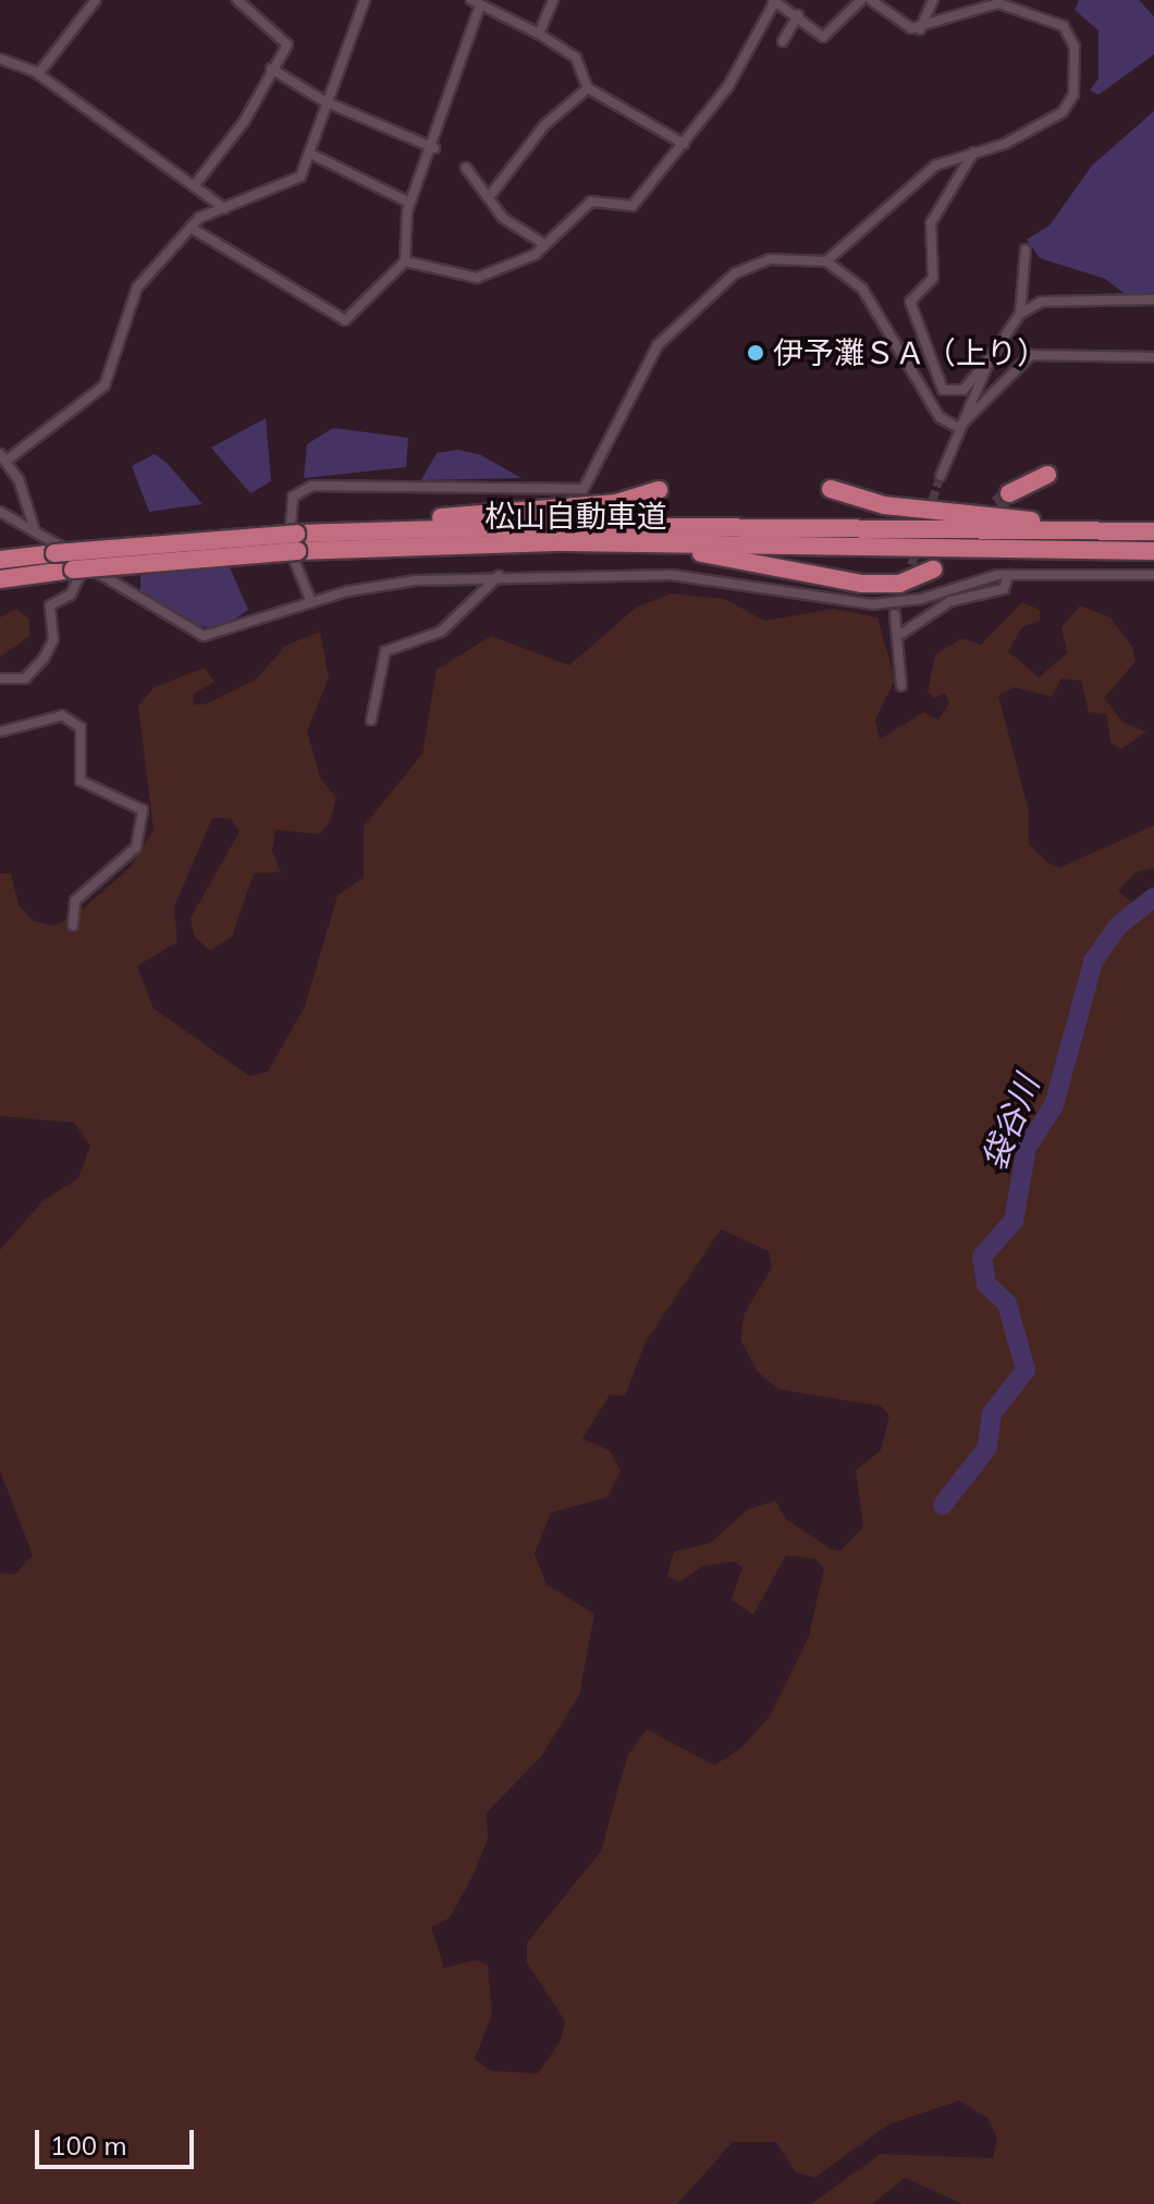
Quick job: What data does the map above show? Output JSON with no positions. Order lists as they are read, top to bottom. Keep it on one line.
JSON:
{"streets":{"highway":["松山自動車道"]},"water":["袋谷川"],"places":["伊予灘ＳＡ（上り）"],"scale_bar":"100 m"}
